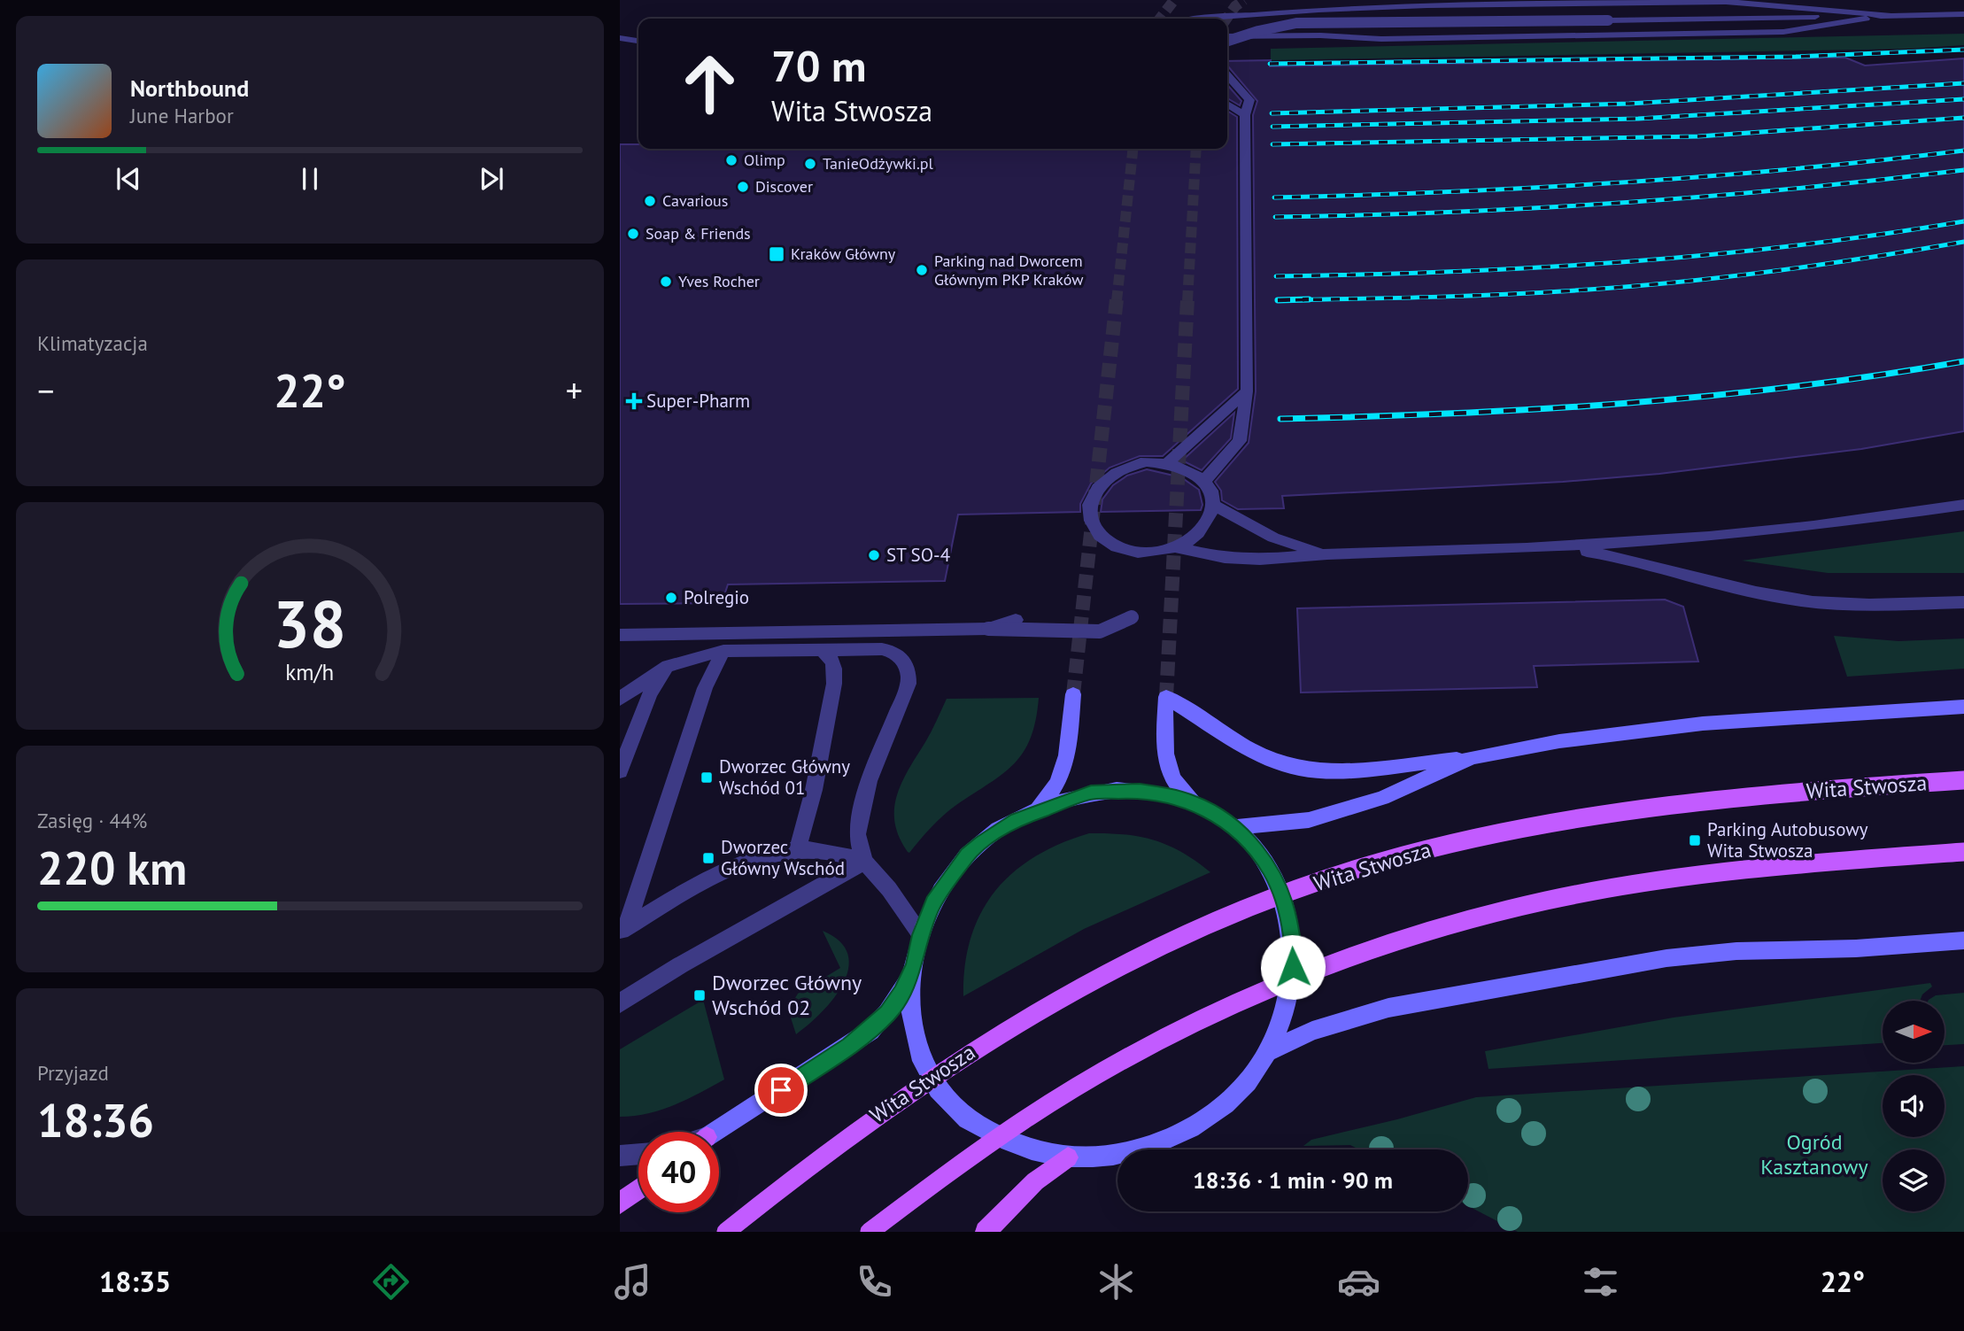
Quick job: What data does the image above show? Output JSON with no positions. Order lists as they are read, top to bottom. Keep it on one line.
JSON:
{"streets":{"main road":["Wita Stwosza"]},"parks":["Ogród Kasztanowy"],"places":{"other":["Olimp","TanieOdżywki.pl","Discover","Cavarious","Soap & Friends","Parking nad Dworcem Głównym PKP Kraków","Yves Rocher","ST SO-4","Polregio"],"transit":["Kraków Główny","Dworzec Główny Wschód 01","Parking Autobusowy Wita Stwosza","Dworzec Główny Wschód","Dworzec Główny Wschód 02"],"health":["Super-Pharm"]},"north":"right","page":{"turn":["70 m","Wita Stwosza"],"song":["Northbound","June Harbor"],"tile":["Klimatyzacja",["Zasięg · 44%","220 km"],["Przyjazd","18:36"]],"heat":["−","22°","+"],"limit":"40","trip":"18:36 · 1 min · 90 m","tabs":["18:35","22°"],"gauge":["38","km/h"]}}
